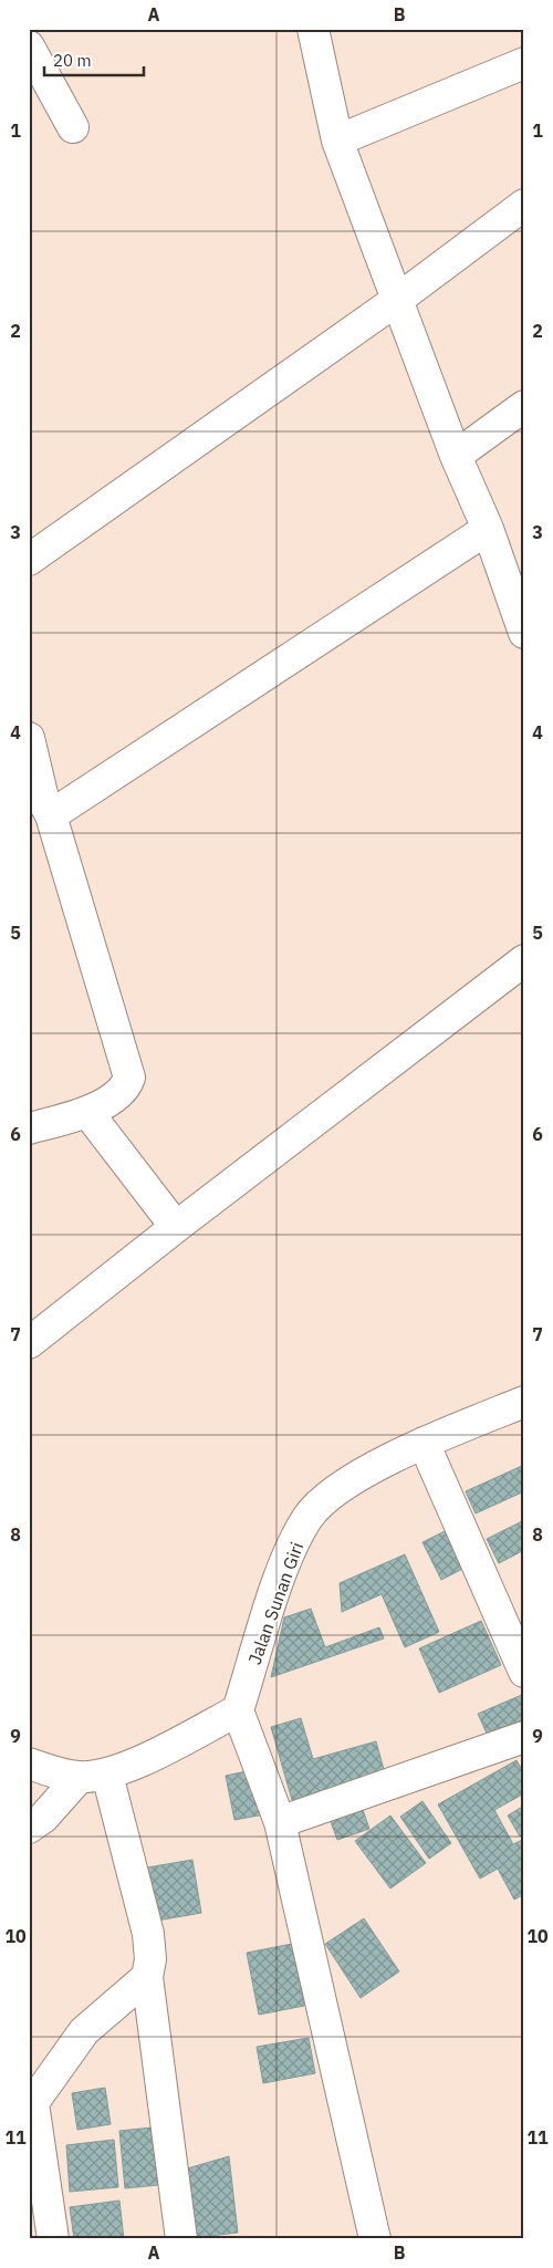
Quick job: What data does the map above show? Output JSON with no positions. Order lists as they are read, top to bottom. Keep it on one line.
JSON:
{"streets":{"street":["Jalan Sunan Giri"]},"scale_bar":"20 m","grid":{"columns":["A","B"],"rows":["1","2","3","4","5","6","7","8","9","10","11"]}}
